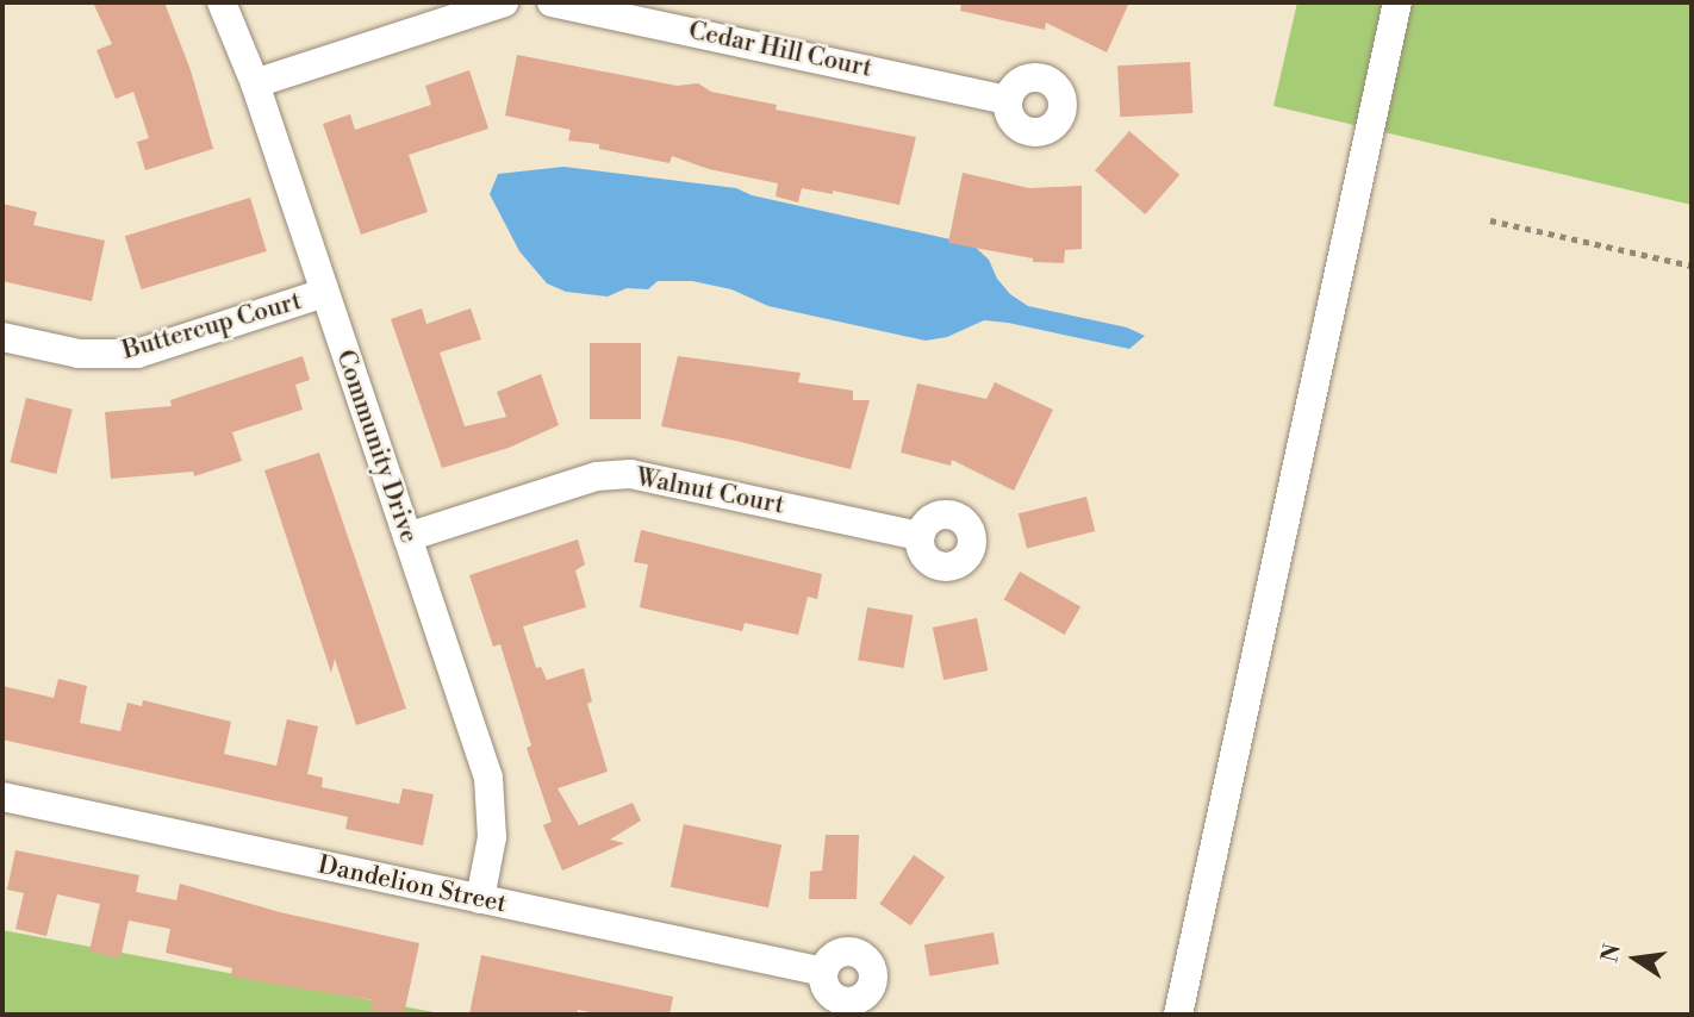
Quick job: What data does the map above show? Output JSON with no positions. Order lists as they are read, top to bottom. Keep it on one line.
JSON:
{"streets":{"street":["Cedar Hill Court","Buttercup Court","Community Drive","Walnut Court","Dandelion Street"]},"crossings":[["Buttercup Court","Community Drive"],["Community Drive","Walnut Court"],["Community Drive","Dandelion Street"]],"north":"left"}
